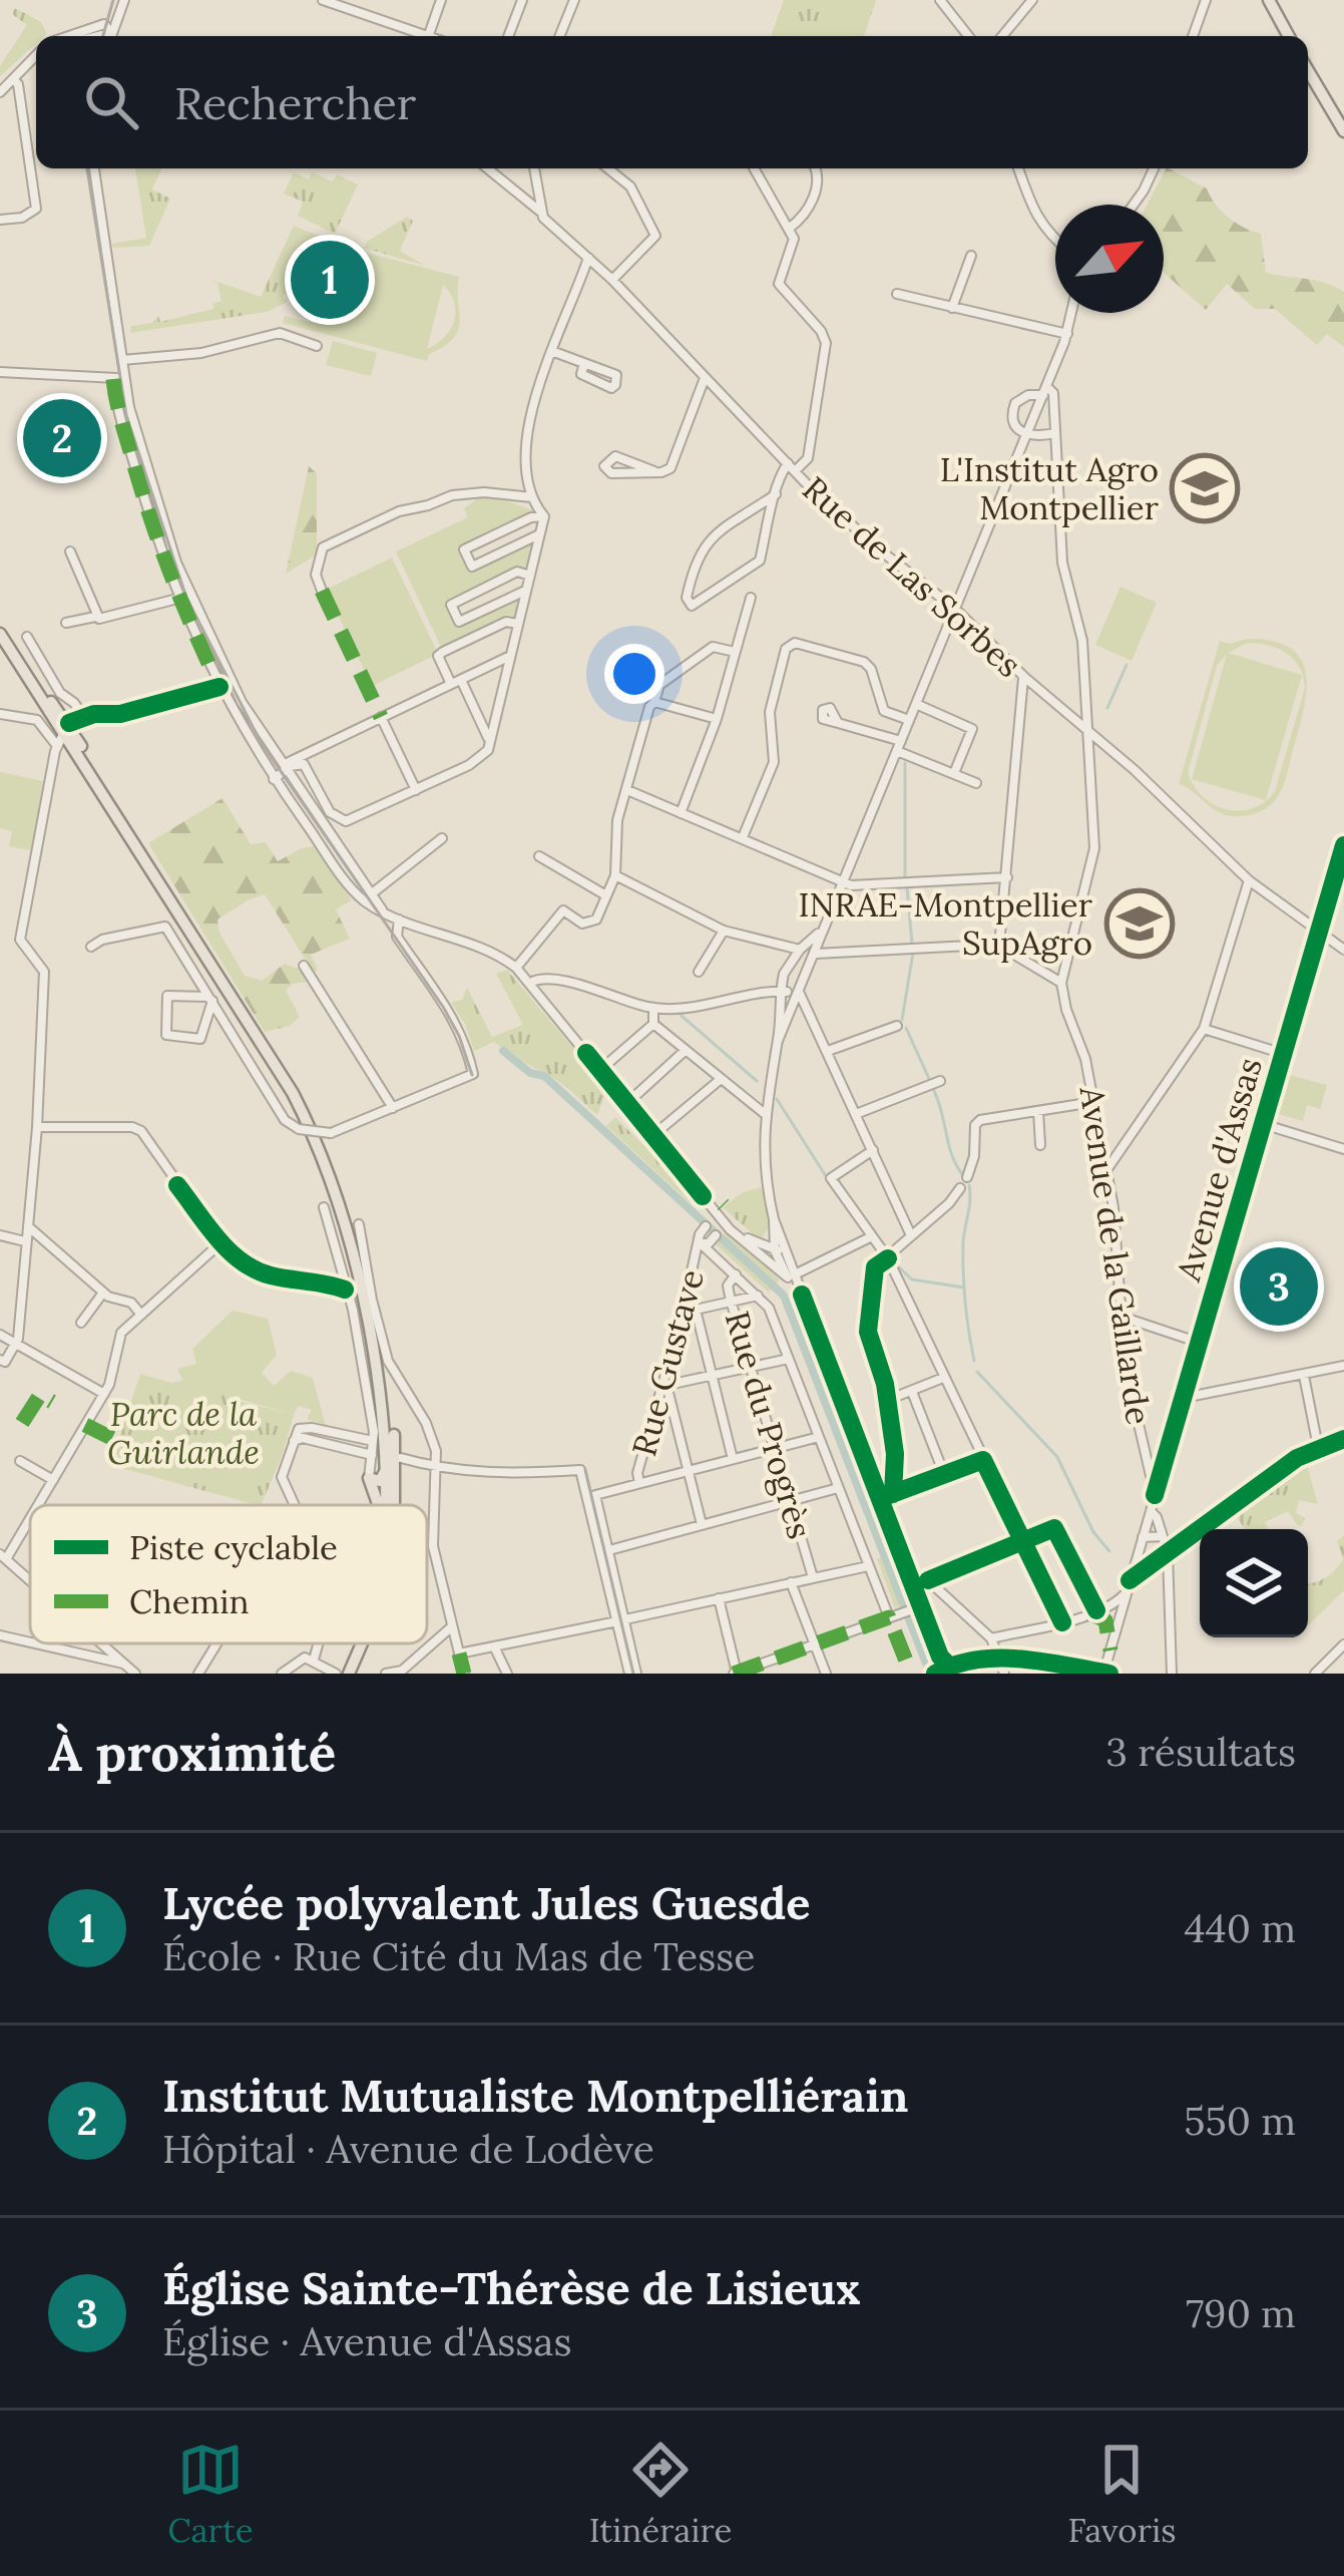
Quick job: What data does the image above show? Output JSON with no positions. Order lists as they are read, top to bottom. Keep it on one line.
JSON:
{"streets":{"street":["Rue de Las Sorbes","Avenue d'Assas","Avenue de la Gaillarde","Rue Gustave","Rue du Progrès"]},"crossings":[["Rue de Las Sorbes","Avenue d'Assas"],["Avenue d'Assas","Avenue de la Gaillarde"]],"parks":["Parc de la Guirlande"],"places":{"school or university":["L'Institut Agro Montpellier","INRAE-Montpellier SupAgro"]},"legend":["Piste cyclable","Chemin"],"north":"top right","page":{"search":"Rechercher","pins":["1","2","3"],"heading":["À proximité","3 résultats"],"list":[{"mark":"1","name":"Lycée polyvalent Jules Guesde","note":"École · Rue Cité du Mas de Tesse","value":"440 m"},{"mark":"2","name":"Institut Mutualiste Montpelliérain","note":"Hôpital · Avenue de Lodève","value":"550 m"},{"mark":"3","name":"Église Sainte-Thérèse de Lisieux","note":"Église · Avenue d'Assas","value":"790 m"}],"nav":["Carte","Itinéraire","Favoris"]}}
